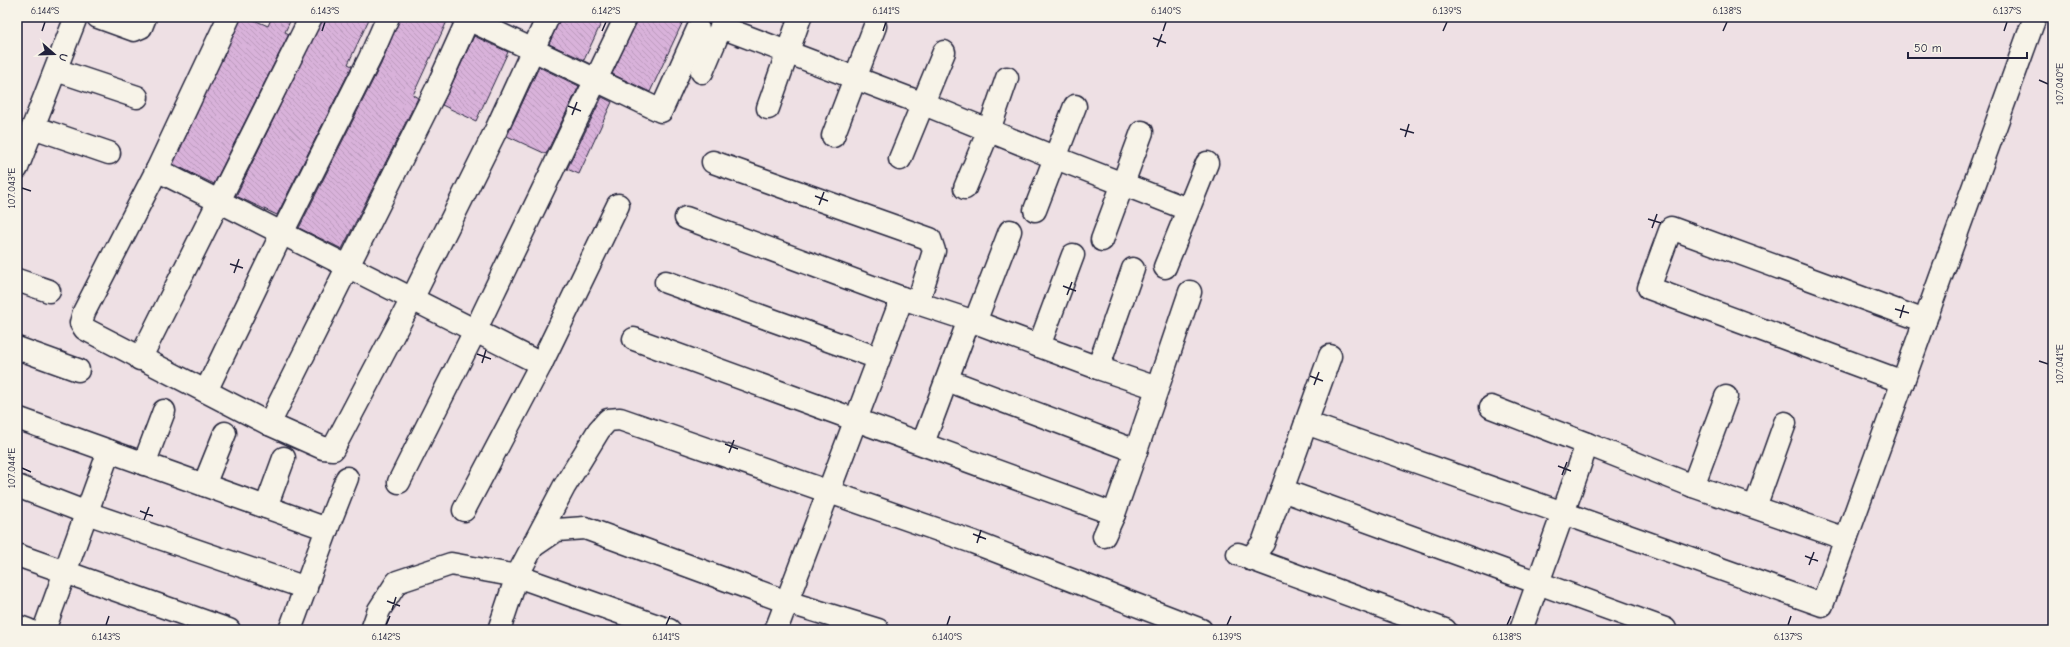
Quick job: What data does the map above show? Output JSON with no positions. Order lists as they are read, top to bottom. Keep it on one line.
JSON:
{"scale_bar":"50 m","north":"right","coordinates":["6.144°S","6.143°S","6.142°S","6.141°S","6.140°S","6.139°S","6.138°S","6.137°S","107.040°E","107.043°E","107.041°E","107.044°E"]}
